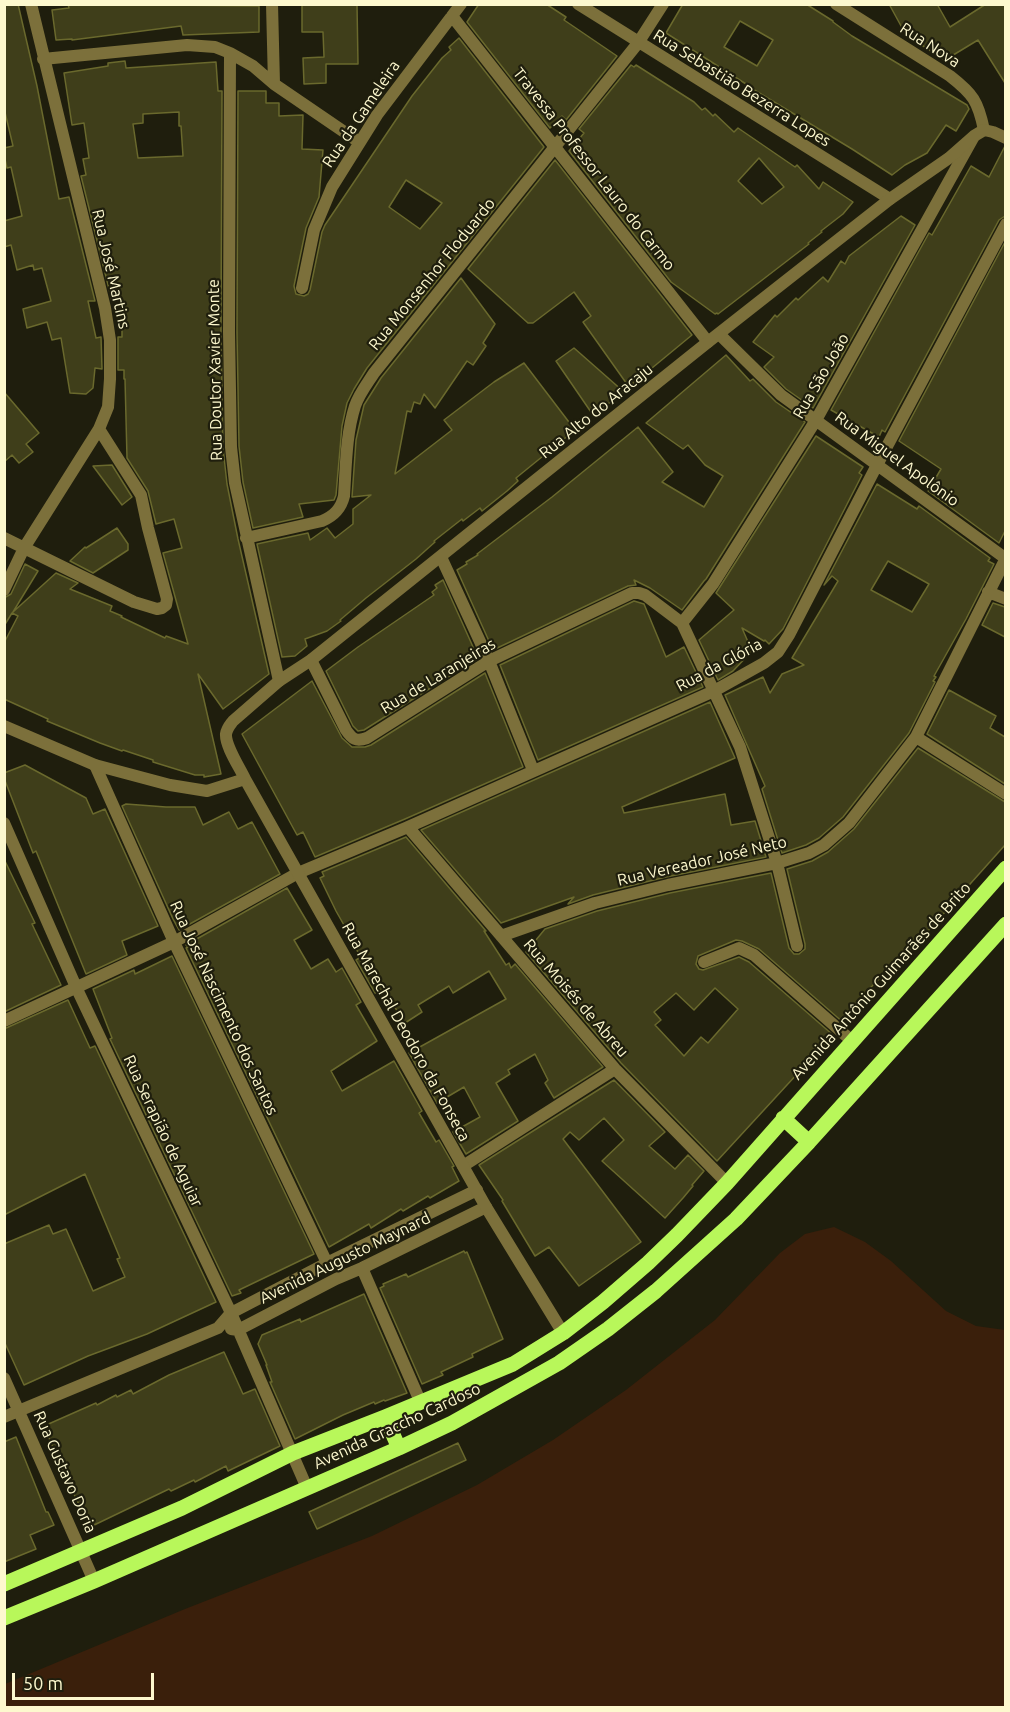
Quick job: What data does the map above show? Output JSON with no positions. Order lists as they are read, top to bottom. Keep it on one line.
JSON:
{"streets":{"main road":["Avenida Antônio Guimarães de Brito","Avenida Graccho Cardoso"],"street":["Rua Nova","Rua Sebastião Bezerra Lopes","Rua da Gameleira","Travessa Professor Lauro do Carmo","Rua José Martins","Rua Monsenhor Floduardo","Rua Doutor Xavier Monte","Rua São João","Rua Alto do Aracaju","Rua Miguel Apolônio","Rua da Glória","Rua de Laranjeiras","Rua Vereador José Neto","Rua Moisés de Abreu","Rua José Nascimento dos Santos","Rua Marechal Deodoro da Fonseca","Rua Serapião de Aguiar","Avenida Augusto Maynard","Rua Gustavo Doria"]},"crossings":[["Rua Nova","Rua São João"],["Rua Nova","Rua Alto do Aracaju"],["Rua Sebastião Bezerra Lopes","Rua Monsenhor Floduardo"],["Rua Sebastião Bezerra Lopes","Rua Alto do Aracaju"],["Rua da Gameleira","Travessa Professor Lauro do Carmo"],["Travessa Professor Lauro do Carmo","Rua Monsenhor Floduardo"],["Travessa Professor Lauro do Carmo","Rua Alto do Aracaju"],["Travessa Professor Lauro do Carmo","Rua Miguel Apolônio"],["Rua Monsenhor Floduardo","Rua Doutor Xavier Monte"],["Rua Doutor Xavier Monte","Rua Alto do Aracaju"],["Rua São João","Rua Alto do Aracaju"],["Rua São João","Rua Miguel Apolônio"],["Rua São João","Rua de Laranjeiras"],["Rua Alto do Aracaju","Rua Miguel Apolônio"],["Rua Alto do Aracaju","Rua de Laranjeiras"],["Rua Alto do Aracaju","Rua Marechal Deodoro da Fonseca"],["Rua Miguel Apolônio","Rua da Glória"],["Rua Miguel Apolônio","Rua Vereador José Neto"],["Rua da Glória","Rua Moisés de Abreu"],["Rua da Glória","Rua José Nascimento dos Santos"],["Rua da Glória","Rua Marechal Deodoro da Fonseca"],["Rua da Glória","Rua Serapião de Aguiar"],["Rua Vereador José Neto","Rua Moisés de Abreu"],["Avenida Antônio Guimarães de Brito","Avenida Graccho Cardoso"],["Rua Moisés de Abreu","Avenida Graccho Cardoso"],["Rua José Nascimento dos Santos","Avenida Augusto Maynard"],["Rua Marechal Deodoro da Fonseca","Avenida Augusto Maynard"],["Rua Marechal Deodoro da Fonseca","Avenida Graccho Cardoso"],["Rua Serapião de Aguiar","Avenida Augusto Maynard"],["Rua Serapião de Aguiar","Avenida Graccho Cardoso"],["Avenida Augusto Maynard","Rua Gustavo Doria"],["Avenida Graccho Cardoso","Rua Gustavo Doria"]],"scale_bar":"50 m"}
